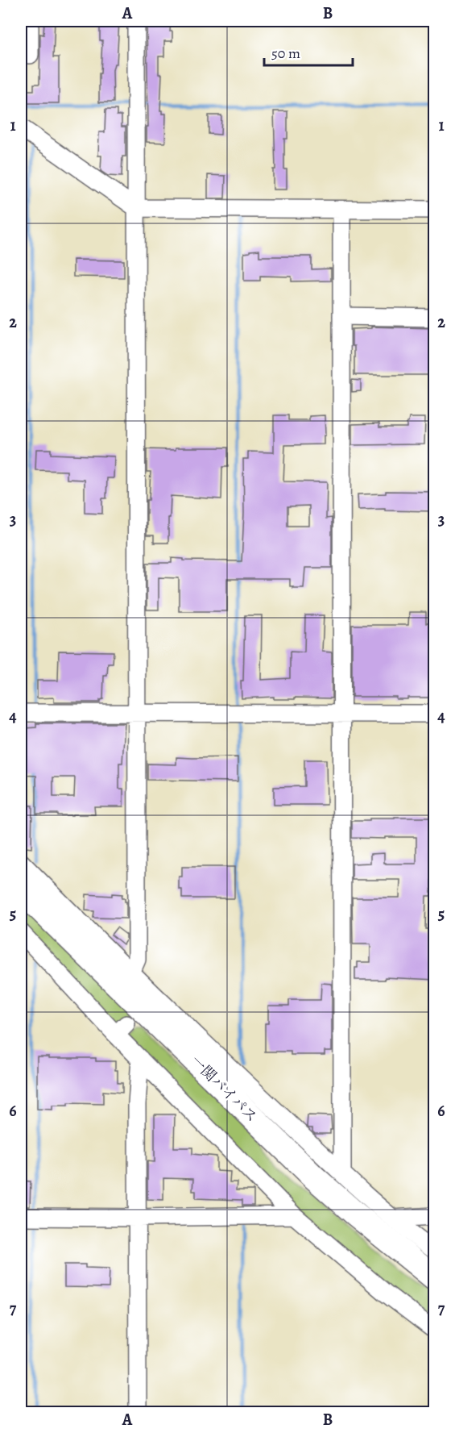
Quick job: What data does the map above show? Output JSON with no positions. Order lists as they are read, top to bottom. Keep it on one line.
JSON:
{"streets":{"highway":["一関バイパス"]},"scale_bar":"50 m","grid":{"columns":["A","B"],"rows":["1","2","3","4","5","6","7"]}}
